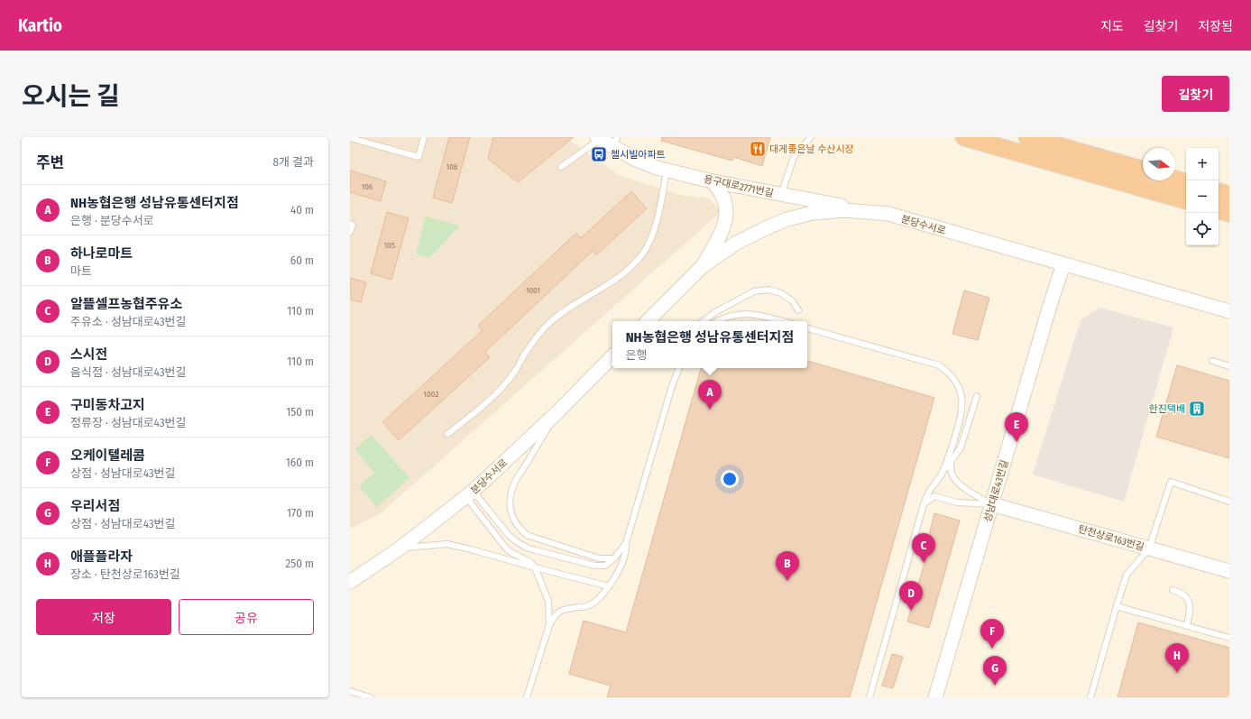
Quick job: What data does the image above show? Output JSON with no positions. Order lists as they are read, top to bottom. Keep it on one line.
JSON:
{"streets":{"street":["용구대로2771번길","분당수서로","성남대로43번길","탄천상로163번길"]},"crossings":[["용구대로2771번길","분당수서로"],["분당수서로","성남대로43번길"],["성남대로43번길","탄천상로163번길"]],"places":{"restaurant":["대게좋은날 수산시장"],"bus stop":["첼시빌아파트"],"building":["한진택배"]},"house_numbers":["108","106","105","1001","1002"],"north":"right","page":{"header":"Kartio","nav":["지도","길찾기","저장됨"],"title":"오시는 길","buttons":["길찾기",["저장","공유"]],"heading":["주변","8개 결과"],"map_buttons":["+","−"],"list":[{"mark":"A","name":"NH농협은행 성남유통센터지점","note":"은행 · 분당수서로","value":"40 m"},{"mark":"B","name":"하나로마트","note":"마트","value":"60 m"},{"mark":"C","name":"알뜰셀프농협주유소","note":"주유소 · 성남대로43번길","value":"110 m"},{"mark":"D","name":"스시전","note":"음식점 · 성남대로43번길","value":"110 m"},{"mark":"E","name":"구미동차고지","note":"정류장 · 성남대로43번길","value":"150 m"},{"mark":"F","name":"오케이텔레콤","note":"상점 · 성남대로43번길","value":"160 m"},{"mark":"G","name":"우리서점","note":"상점 · 성남대로43번길","value":"170 m"},{"mark":"H","name":"애플플라자","note":"장소 · 탄천상로163번길","value":"250 m"}],"popup":["NH농협은행 성남유통센터지점","은행"],"pins":["A","E","C","B","D","F","H","G"]}}
